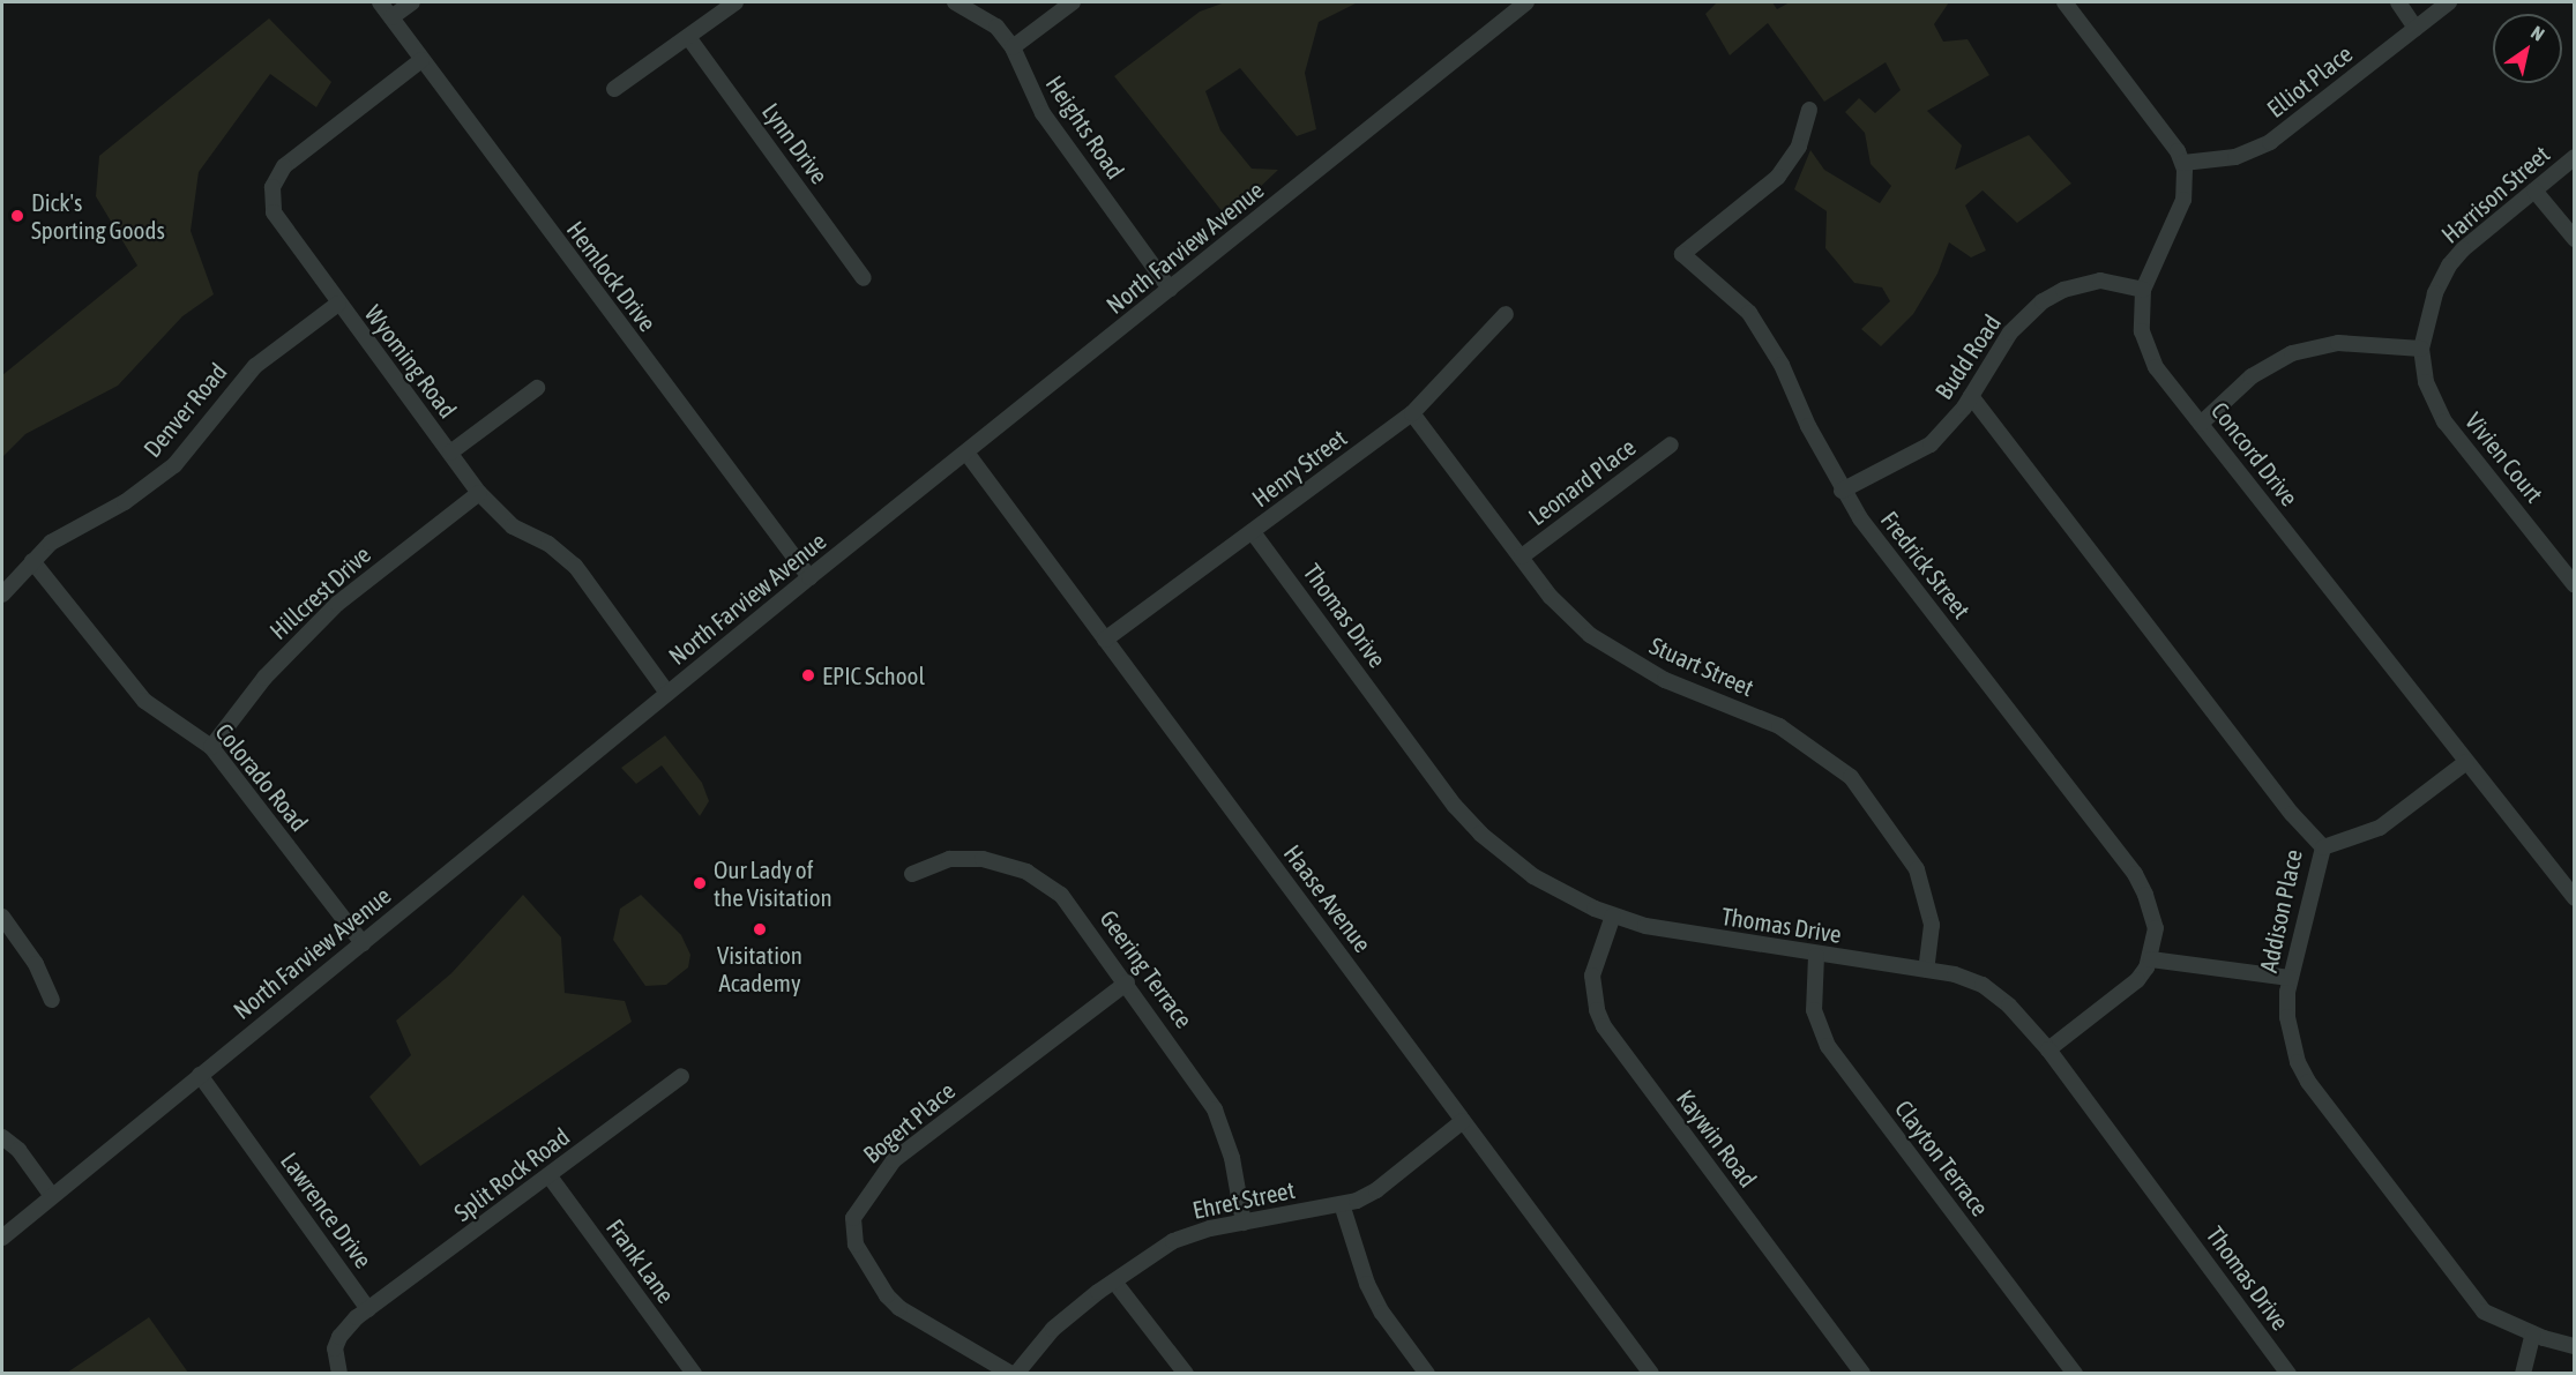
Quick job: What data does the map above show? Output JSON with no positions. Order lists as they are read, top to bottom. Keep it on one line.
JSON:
{"streets":{"street":["Elliot Place","Heights Road","Lynn Drive","Harrison Street","North Farview Avenue","Hemlock Drive","Budd Road","Wyoming Road","Denver Road","Concord Drive","Vivien Court","Henry Street","Leonard Place","Fredrick Street","Hillcrest Drive","Thomas Drive","Stuart Street","Colorado Road","Haase Avenue","Addison Place","Geering Terrace","Bogert Place","Kaywin Road","Clayton Terrace","Split Rock Road","Ehret Street","Lawrence Drive","Frank Lane"]},"crossings":[["Elliot Place","Concord Drive"],["Heights Road","North Farview Avenue"],["Harrison Street","Vivien Court"],["North Farview Avenue","Hemlock Drive"],["North Farview Avenue","Wyoming Road"],["North Farview Avenue","Colorado Road"],["North Farview Avenue","Haase Avenue"],["North Farview Avenue","Lawrence Drive"],["Hemlock Drive","Wyoming Road"],["Budd Road","Concord Drive"],["Budd Road","Fredrick Street"],["Budd Road","Addison Place"],["Wyoming Road","Denver Road"],["Wyoming Road","Hillcrest Drive"],["Denver Road","Colorado Road"],["Henry Street","Thomas Drive"],["Henry Street","Stuart Street"],["Henry Street","Haase Avenue"],["Leonard Place","Stuart Street"],["Hillcrest Drive","Colorado Road"],["Thomas Drive","Stuart Street"],["Thomas Drive","Kaywin Road"],["Thomas Drive","Clayton Terrace"],["Haase Avenue","Ehret Street"],["Geering Terrace","Bogert Place"],["Geering Terrace","Ehret Street"],["Bogert Place","Ehret Street"],["Split Rock Road","Lawrence Drive"],["Split Rock Road","Frank Lane"]],"places":["Dick's Sporting Goods","EPIC School","Our Lady of the Visitation","Visitation Academy"],"north":"top right"}
